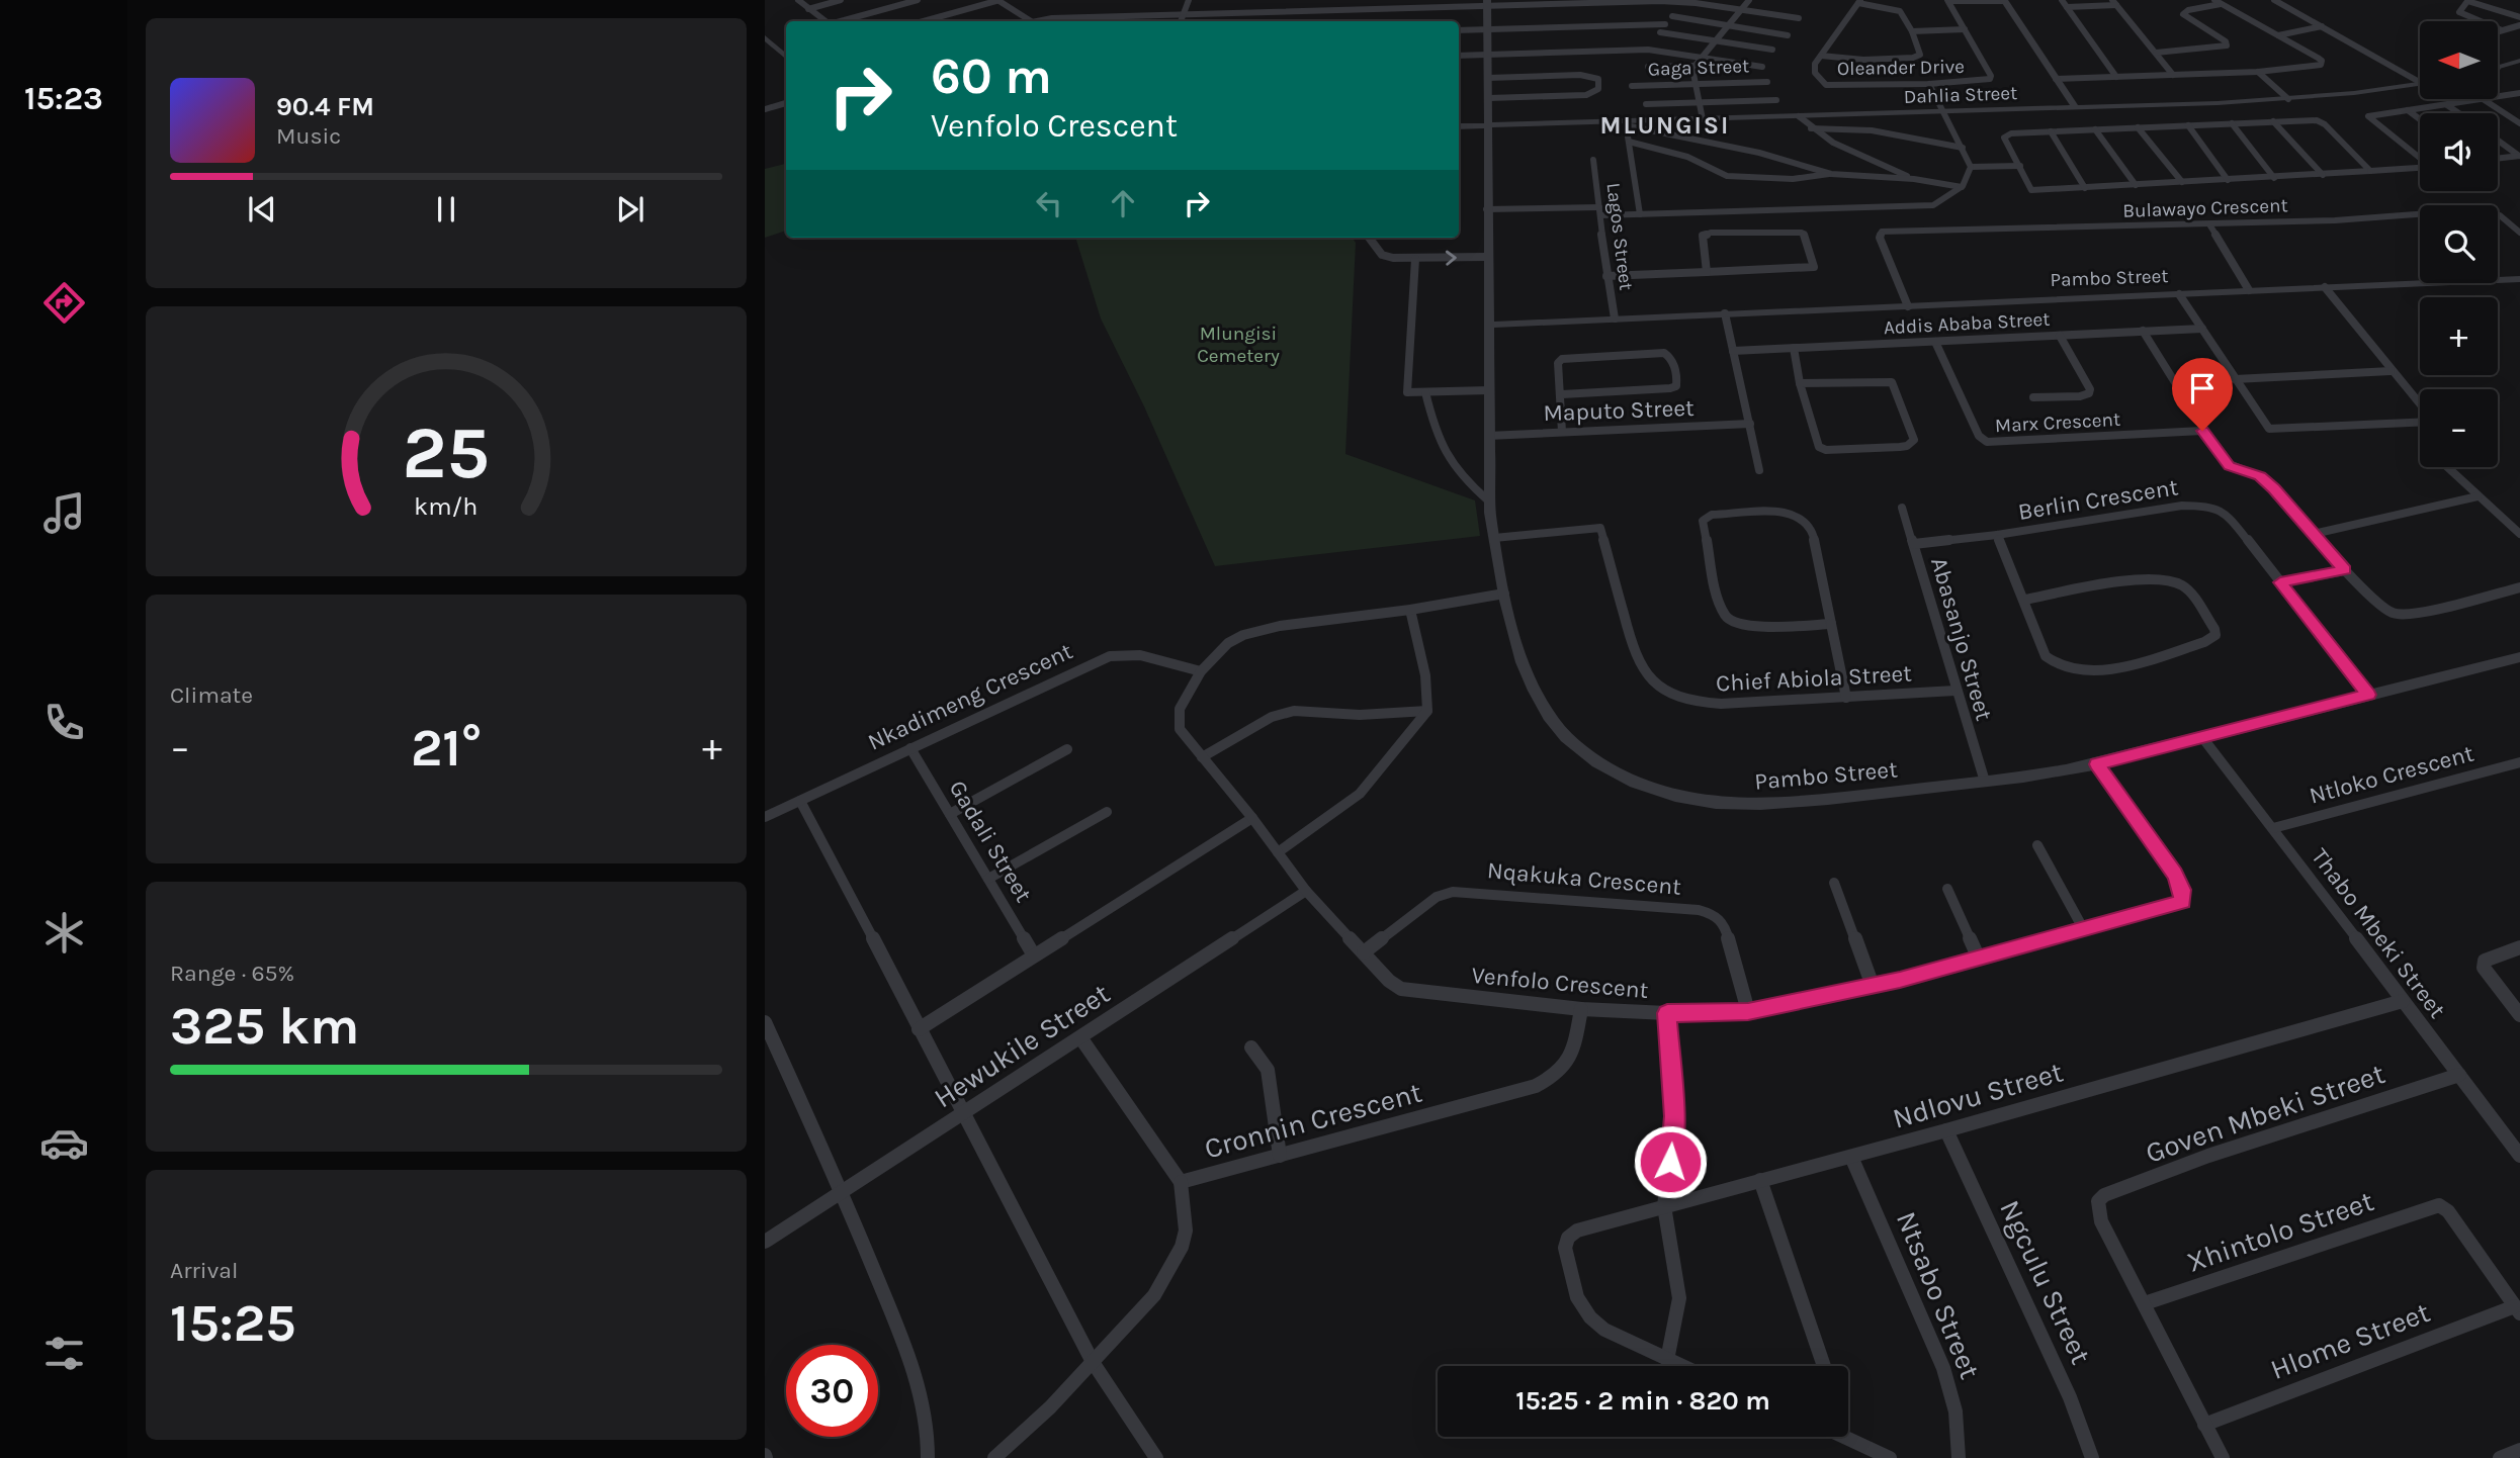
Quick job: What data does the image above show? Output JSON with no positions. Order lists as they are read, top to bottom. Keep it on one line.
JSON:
{"streets":{"street":["Gaga Street","Oleander Drive","Dahlia Street","Bulawayo Crescent","Lagos Street","Pambo Street","Addis Ababa Street","Maputo Street","Marx Crescent","Berlin Crescent","Abasanjo Street","Chief Abiola Street","Nkadimeng Crescent","Ntloko Crescent","Gadali Street","Nqakuka Crescent","Thabo Mbeki Street","Venfolo Crescent","Hewukile Street","Ndlovu Street","Goven Mbeki Street","Cronnin Crescent","Xhintolo Street","Ngculu Street","Ntsabo Street","Hlome Street"]},"crossings":[["Dahlia Street","Pambo Street"],["Bulawayo Crescent","Pambo Street"],["Lagos Street","Pambo Street"],["Pambo Street","Maputo Street"],["Pambo Street","Berlin Crescent"],["Pambo Street","Abasanjo Street"],["Pambo Street","Chief Abiola Street"],["Pambo Street","Thabo Mbeki Street"],["Pambo Street","Venfolo Crescent"],["Addis Ababa Street","Marx Crescent"],["Berlin Crescent","Abasanjo Street"],["Abasanjo Street","Chief Abiola Street"],["Nkadimeng Crescent","Gadali Street"],["Nkadimeng Crescent","Venfolo Crescent"],["Ntloko Crescent","Thabo Mbeki Street"],["Nqakuka Crescent","Venfolo Crescent"],["Thabo Mbeki Street","Ndlovu Street"],["Thabo Mbeki Street","Goven Mbeki Street"],["Venfolo Crescent","Hewukile Street"],["Venfolo Crescent","Cronnin Crescent"],["Hewukile Street","Cronnin Crescent"],["Ndlovu Street","Ngculu Street"],["Ndlovu Street","Ntsabo Street"],["Goven Mbeki Street","Xhintolo Street"],["Xhintolo Street","Hlome Street"]],"districts":["MLUNGISI"],"parks":["Mlungisi Cemetery"],"north":"left","page":{"tabs":"15:23","map_buttons":["+","−"],"turn":["60 m","Venfolo Crescent"],"song":["90.4 FM","Music"],"tile":["Climate",["Range · 65%","325 km"],["Arrival","15:25"]],"heat":["−","21°","+"],"limit":"30","trip":"15:25 · 2 min · 820 m","gauge":["25","km/h"]}}
